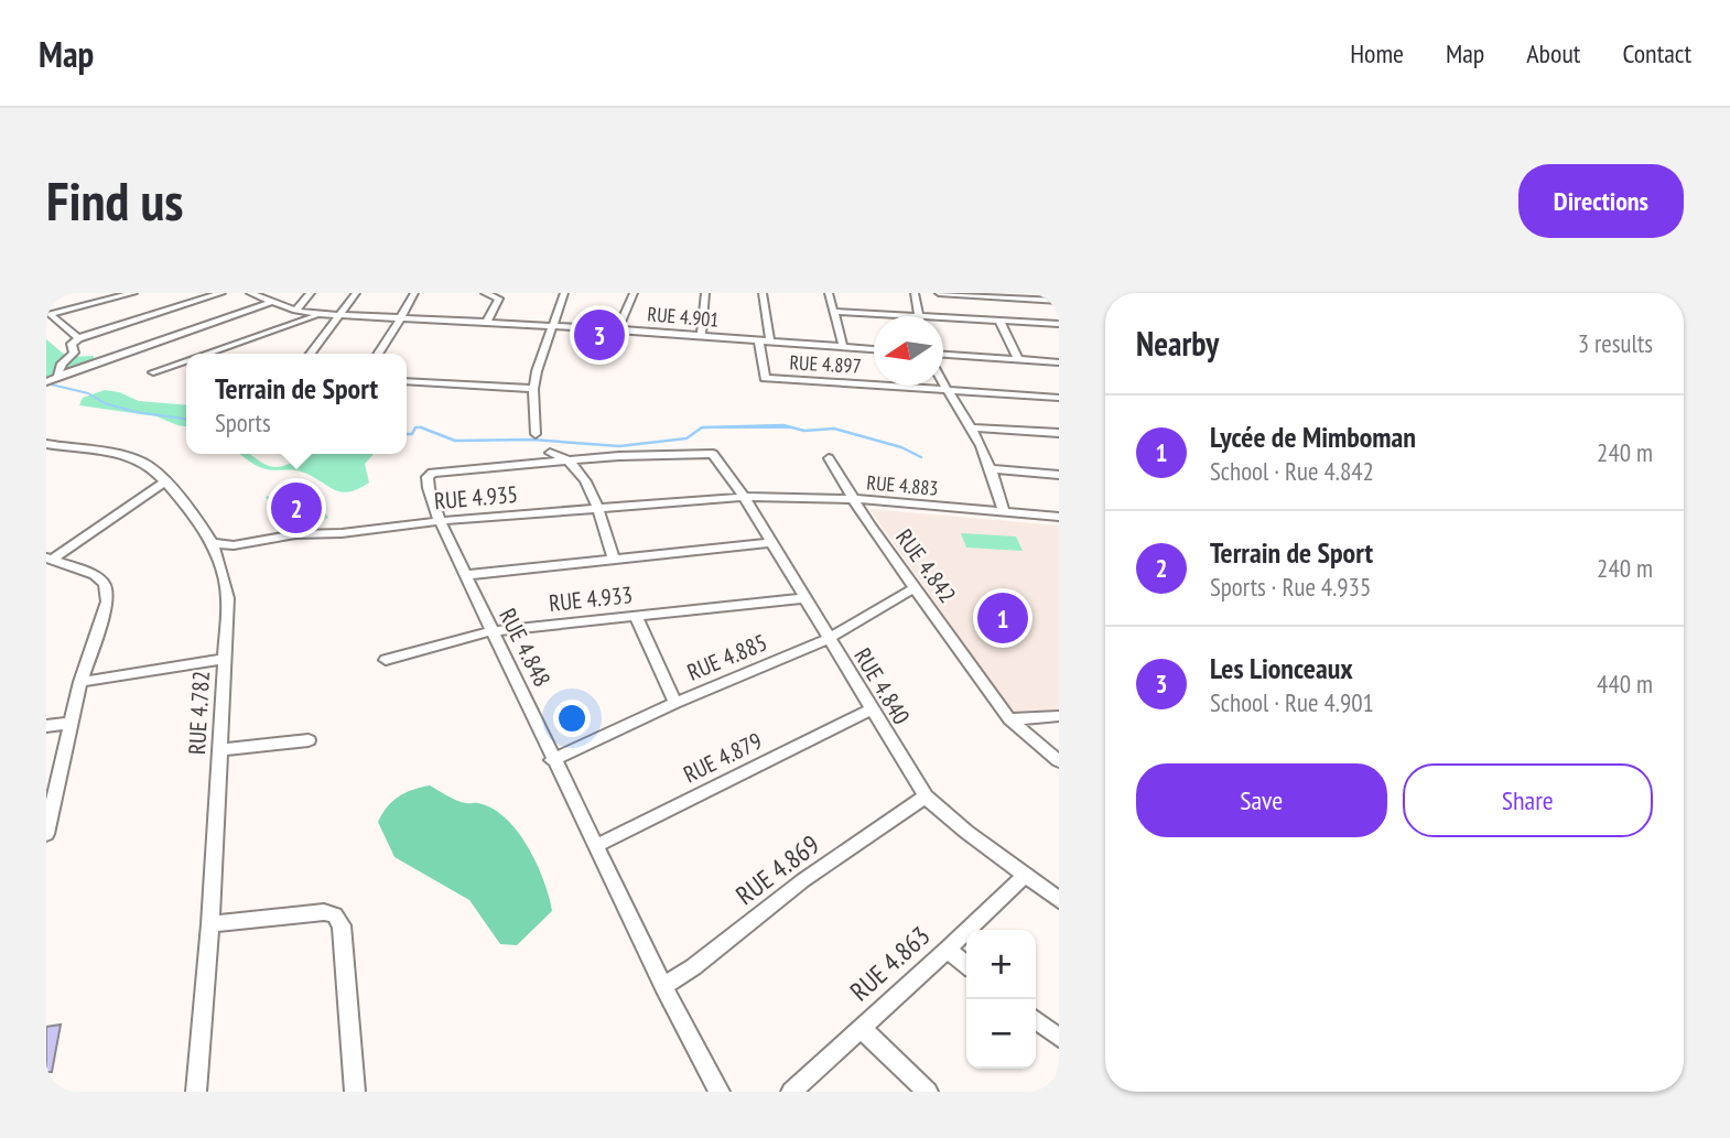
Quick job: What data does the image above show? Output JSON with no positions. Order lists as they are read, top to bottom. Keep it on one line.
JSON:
{"streets":{"street":["RUE 4.901","RUE 4.897","RUE 4.883","RUE 4.935","RUE 4.842","RUE 4.933","RUE 4.848","RUE 4.885","RUE 4.840","RUE 4.782","RUE 4.879","RUE 4.869","RUE 4.863"]},"crossings":[["RUE 4.901","RUE 4.897"],["RUE 4.883","RUE 4.935"],["RUE 4.883","RUE 4.842"],["RUE 4.883","RUE 4.840"],["RUE 4.935","RUE 4.848"],["RUE 4.935","RUE 4.840"],["RUE 4.935","RUE 4.782"],["RUE 4.842","RUE 4.885"],["RUE 4.933","RUE 4.848"],["RUE 4.933","RUE 4.840"],["RUE 4.848","RUE 4.885"],["RUE 4.848","RUE 4.840"],["RUE 4.848","RUE 4.879"],["RUE 4.848","RUE 4.869"],["RUE 4.885","RUE 4.840"],["RUE 4.840","RUE 4.879"],["RUE 4.840","RUE 4.869"],["RUE 4.840","RUE 4.863"]],"north":"left","page":{"header":"Map","nav":["Home","Map","About","Contact"],"buttons":["Directions",["Save","Share"]],"title":"Find us","heading":["Nearby","3 results"],"pins":["3","2","1"],"popup":["Terrain de Sport","Sports"],"list":[{"mark":"1","name":"Lycée de Mimboman","note":"School · Rue 4.842","value":"240 m"},{"mark":"2","name":"Terrain de Sport","note":"Sports · Rue 4.935","value":"240 m"},{"mark":"3","name":"Les Lionceaux","note":"School · Rue 4.901","value":"440 m"}],"map_buttons":["+","−"]}}
